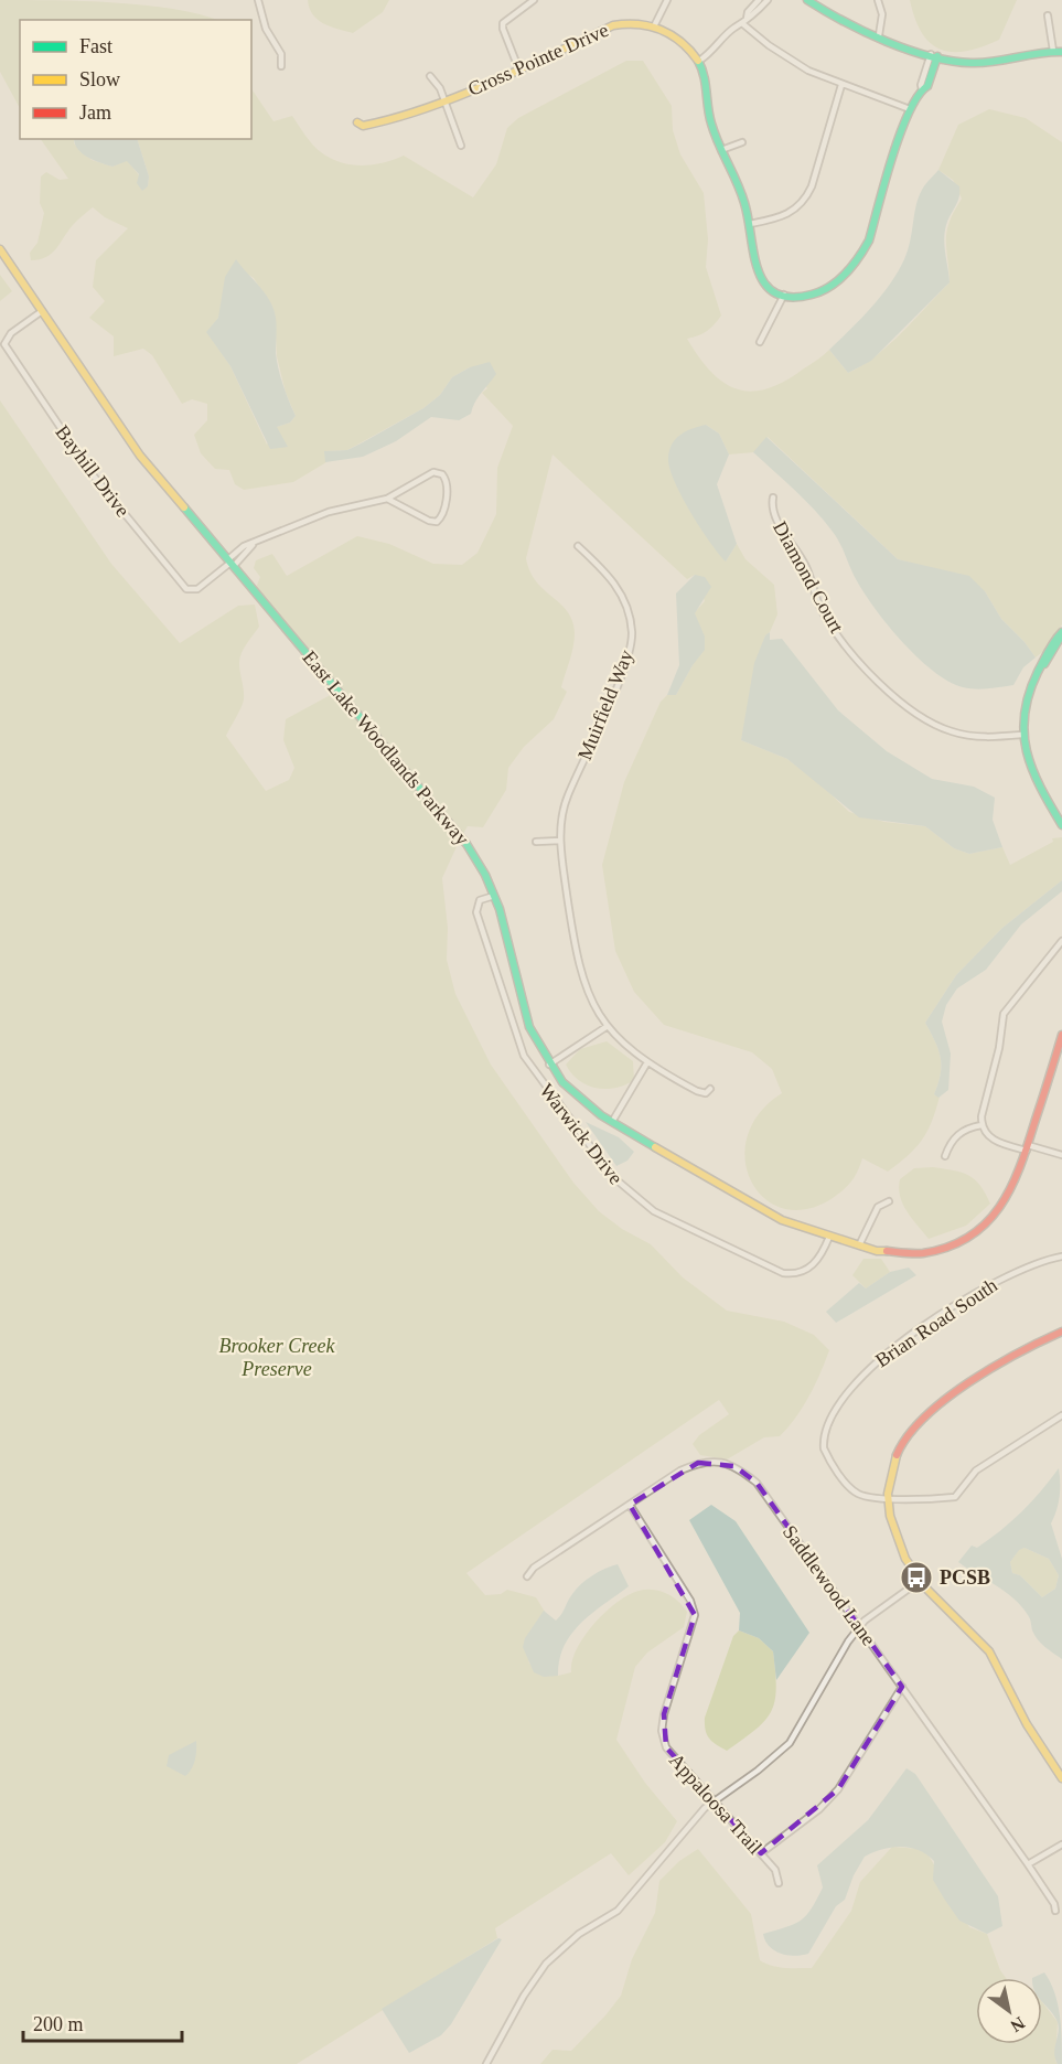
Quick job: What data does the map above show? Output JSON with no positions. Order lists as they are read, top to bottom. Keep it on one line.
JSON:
{"streets":{"street":["Cross Pointe Drive","Bayhill Drive","Diamond Court","Muirfield Way","East Lake Woodlands Parkway","Warwick Drive","Brian Road South","Saddlewood Lane","Appaloosa Trail"]},"crossings":[["Bayhill Drive","East Lake Woodlands Parkway"],["East Lake Woodlands Parkway","Warwick Drive"],["Saddlewood Lane","Appaloosa Trail"]],"parks":["Brooker Creek Preserve"],"places":{"bus stop":["PCSB"]},"legend":["Fast","Slow","Jam"],"scale_bar":"200 m","north":"bottom right"}
